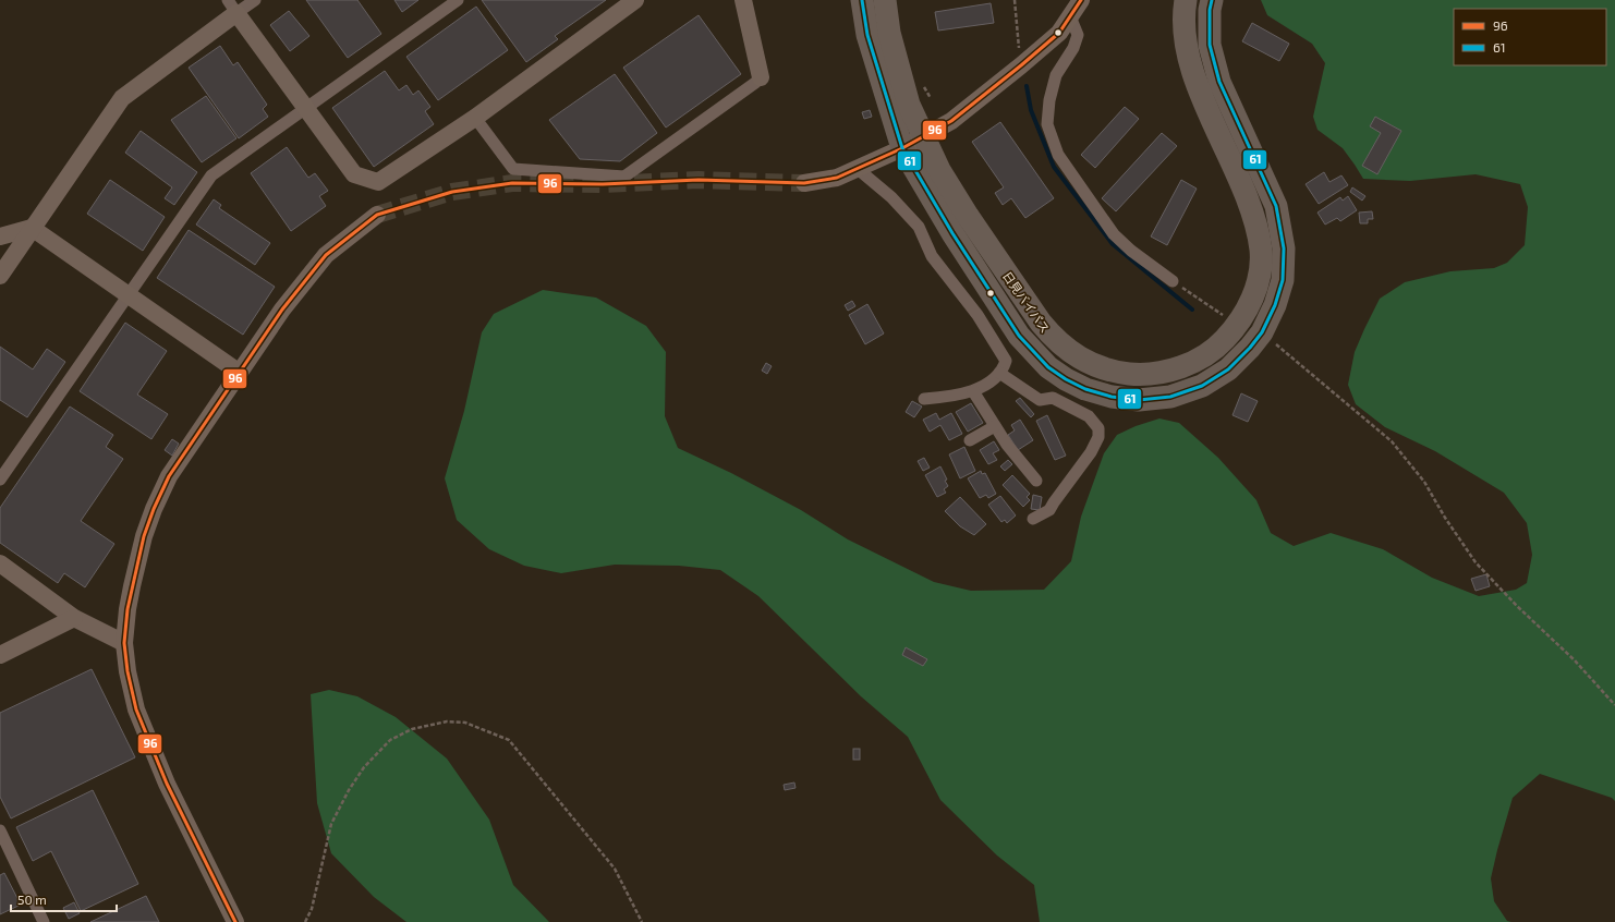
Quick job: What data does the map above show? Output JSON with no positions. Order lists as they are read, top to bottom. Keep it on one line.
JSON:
{"streets":{"highway":["日見バイパス"]},"lines":["transit line 96","transit line 61"],"legend":["96","61"],"scale_bar":"50 m"}
